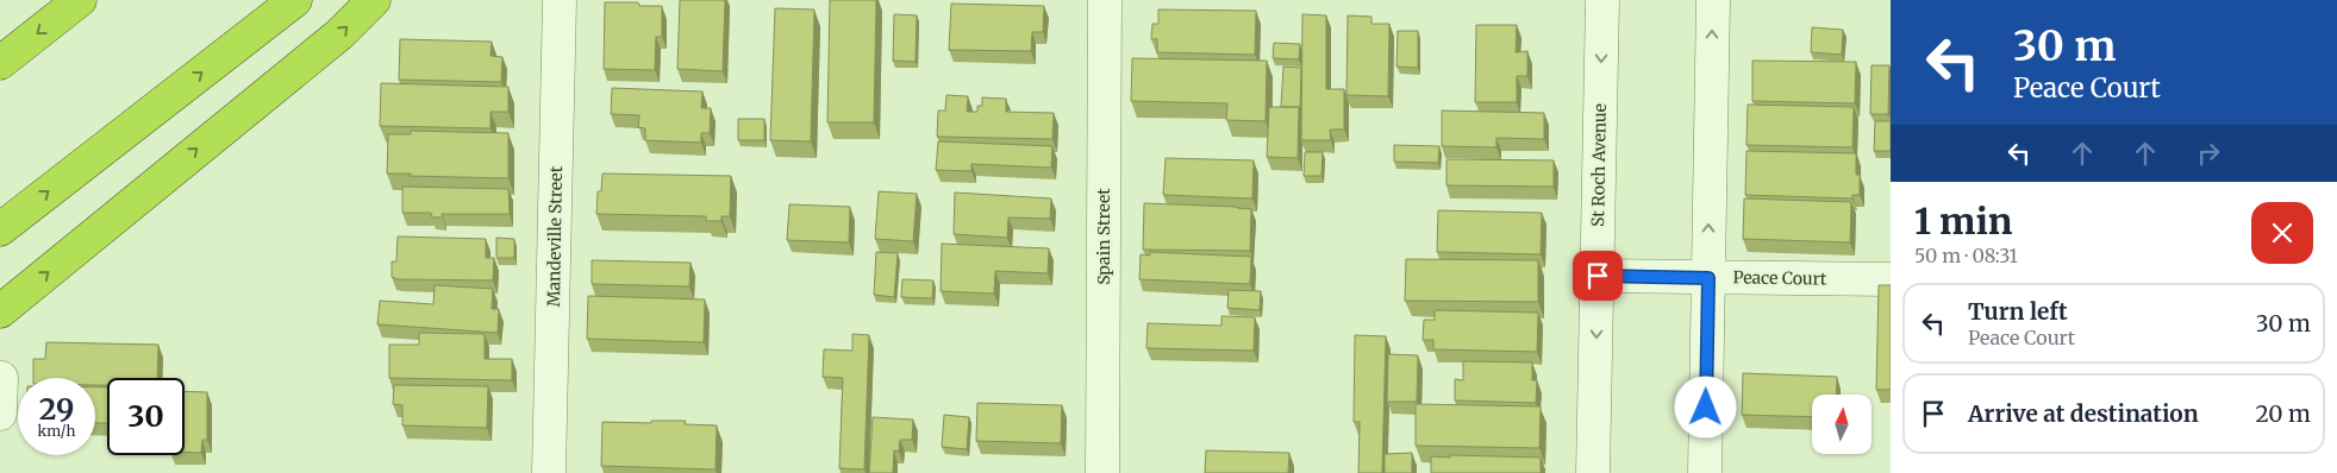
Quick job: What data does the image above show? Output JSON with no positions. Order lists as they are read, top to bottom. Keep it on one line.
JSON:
{"streets":{"street":["St Roch Avenue","Mandeville Street","Spain Street","Peace Court"]},"crossings":[["St Roch Avenue","Peace Court"]],"north":"top","page":{"turn":["30 m","Peace Court"],"heading":["1 min","50 m · 08:31"],"list":[{"name":"Turn left","note":"Peace Court","value":"30 m"},{"name":"Arrive at destination","value":"20 m"}],"speed":"29 km/h","limit":"30"}}
